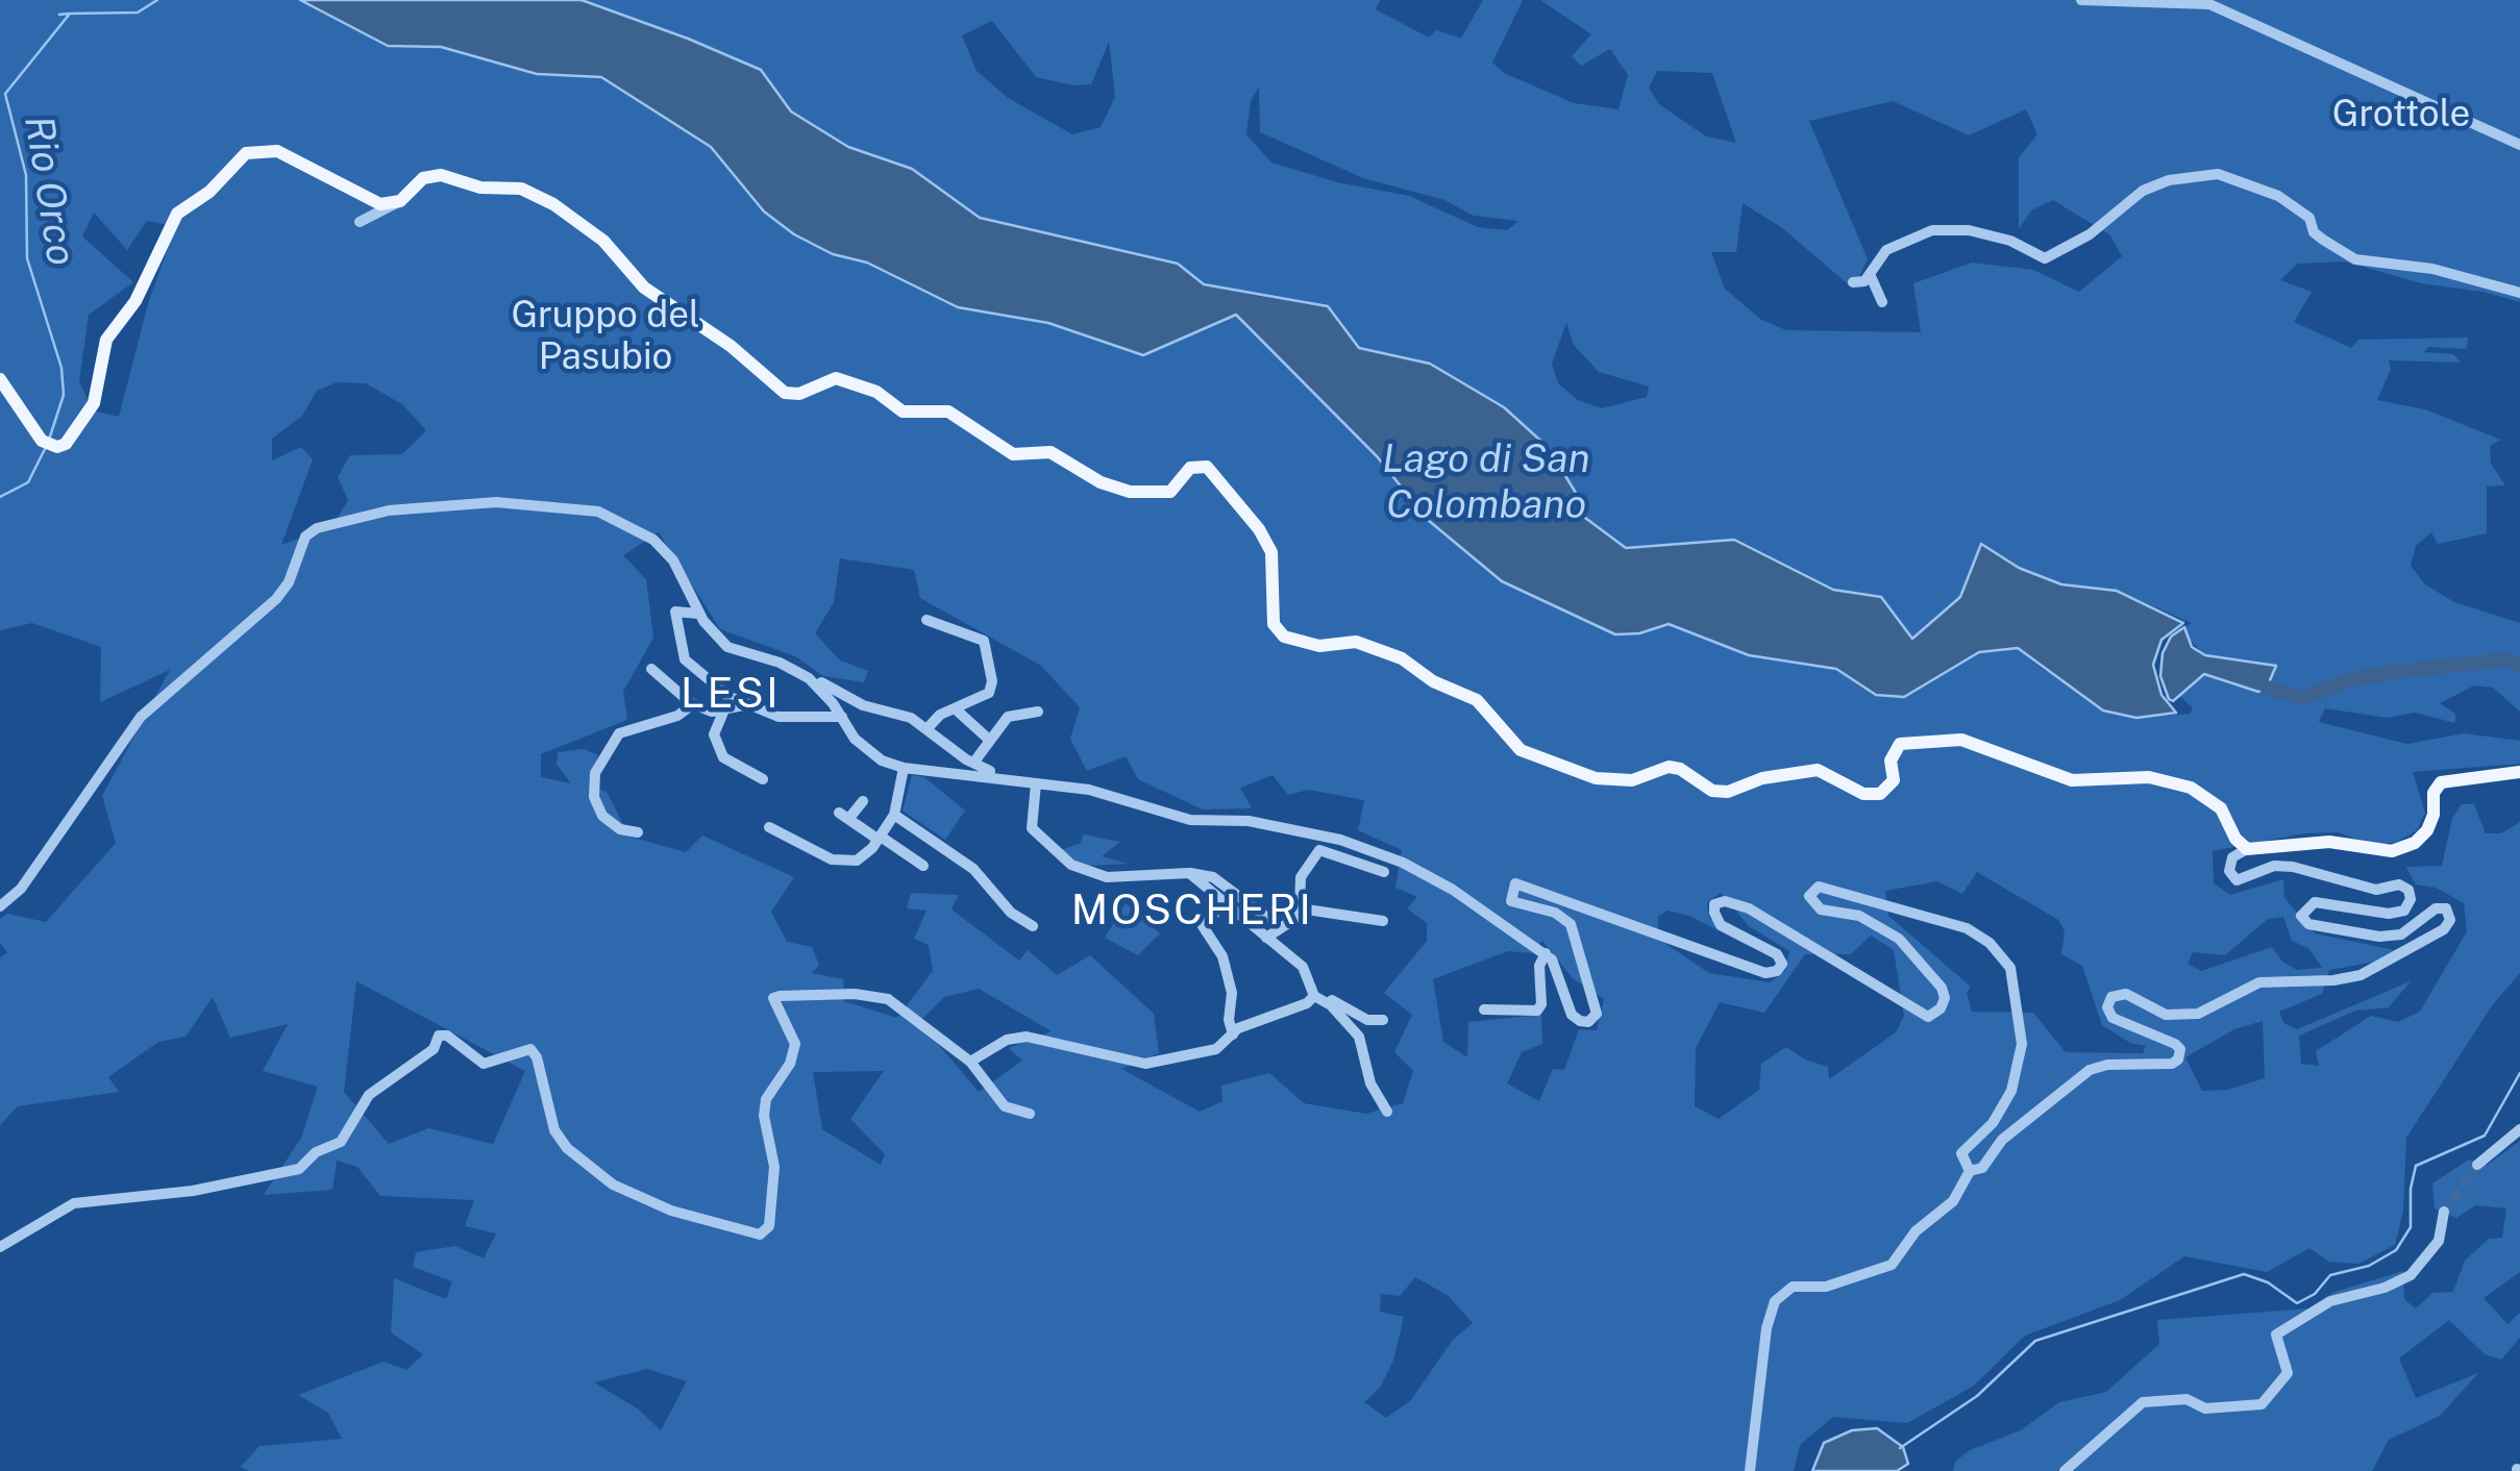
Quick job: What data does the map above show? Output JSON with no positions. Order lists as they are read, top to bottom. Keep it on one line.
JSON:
{"districts":["LESI","MOSCHERI"],"water":["Rio Orco","Lago di San Colombano"],"parks":["Grottole","Gruppo del Pasubio"]}
